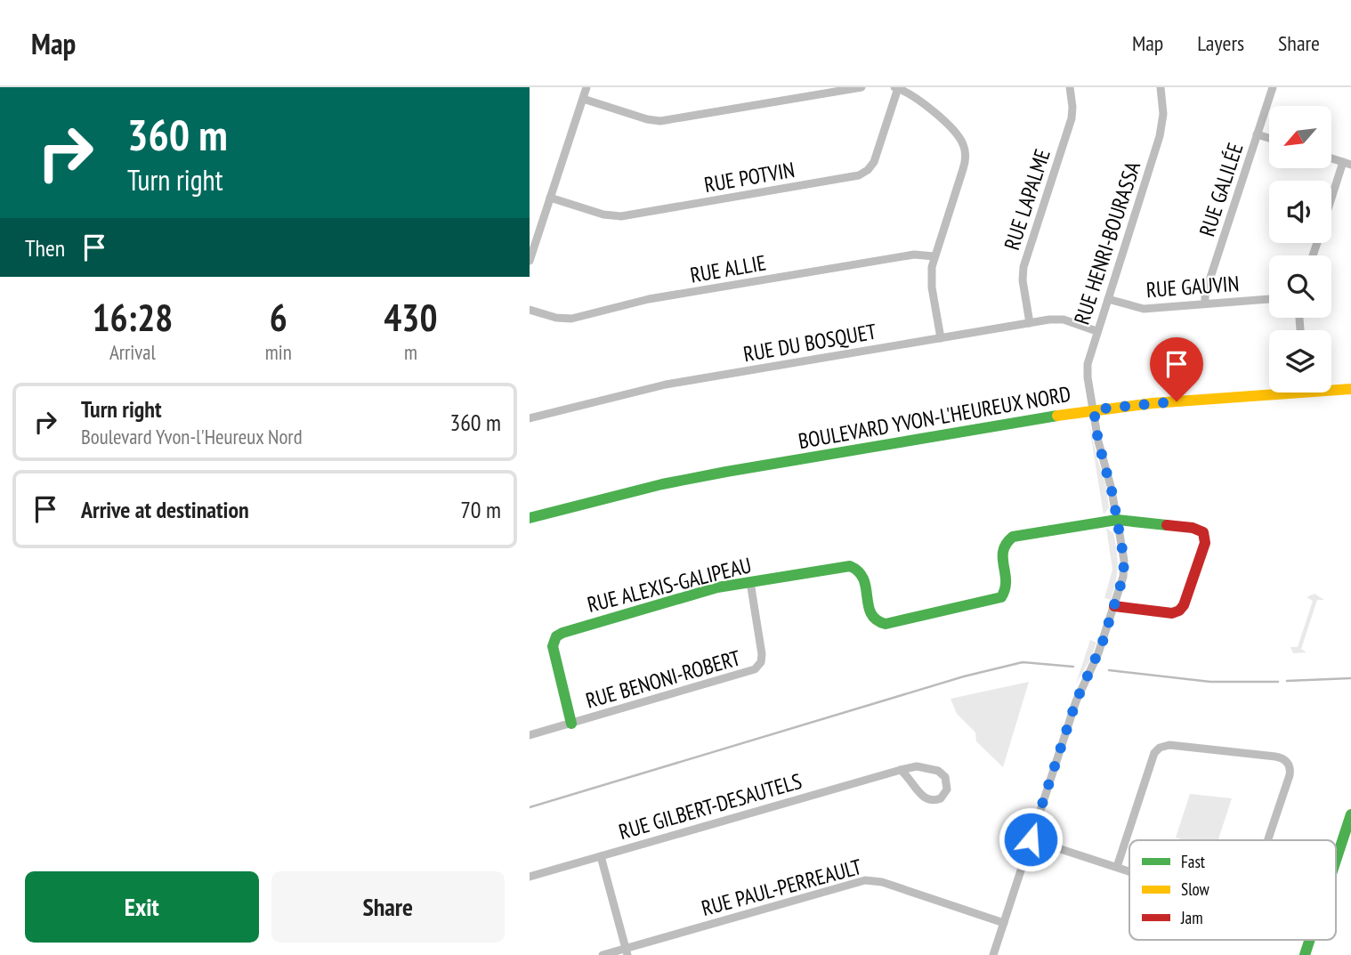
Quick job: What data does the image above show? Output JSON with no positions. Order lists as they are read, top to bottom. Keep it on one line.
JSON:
{"streets":{"street":["RUE POTVIN","RUE GALILÉE","RUE LAPALME","RUE HENRI-BOURASSA","RUE ALLIE","RUE GAUVIN","RUE DU BOSQUET","BOULEVARD YVON-L'HEUREUX NORD","RUE ALEXIS-GALIPEAU","RUE BENONI-ROBERT","RUE GILBERT-DESAUTELS","RUE PAUL-PERREAULT"]},"crossings":[["RUE GALILÉE","RUE GAUVIN"],["RUE LAPALME","RUE DU BOSQUET"],["RUE HENRI-BOURASSA","RUE GAUVIN"],["RUE HENRI-BOURASSA","RUE DU BOSQUET"],["RUE HENRI-BOURASSA","BOULEVARD YVON-L'HEUREUX NORD"],["RUE HENRI-BOURASSA","RUE ALEXIS-GALIPEAU"],["RUE HENRI-BOURASSA","RUE PAUL-PERREAULT"],["RUE ALEXIS-GALIPEAU","RUE BENONI-ROBERT"]],"legend":["Fast","Slow","Jam"],"north":"bottom left","page":{"header":"Map","nav":["Map","Layers","Share"],"turn":["360 m","Turn right"],"then":"Then","eta":["16:28","Arrival","6","min","430","m"],"list":[{"name":"Turn right","note":"Boulevard Yvon-l'Heureux Nord","value":"360 m"},{"name":"Arrive at destination","value":"70 m"}],"buttons":["Exit","Share"]}}
